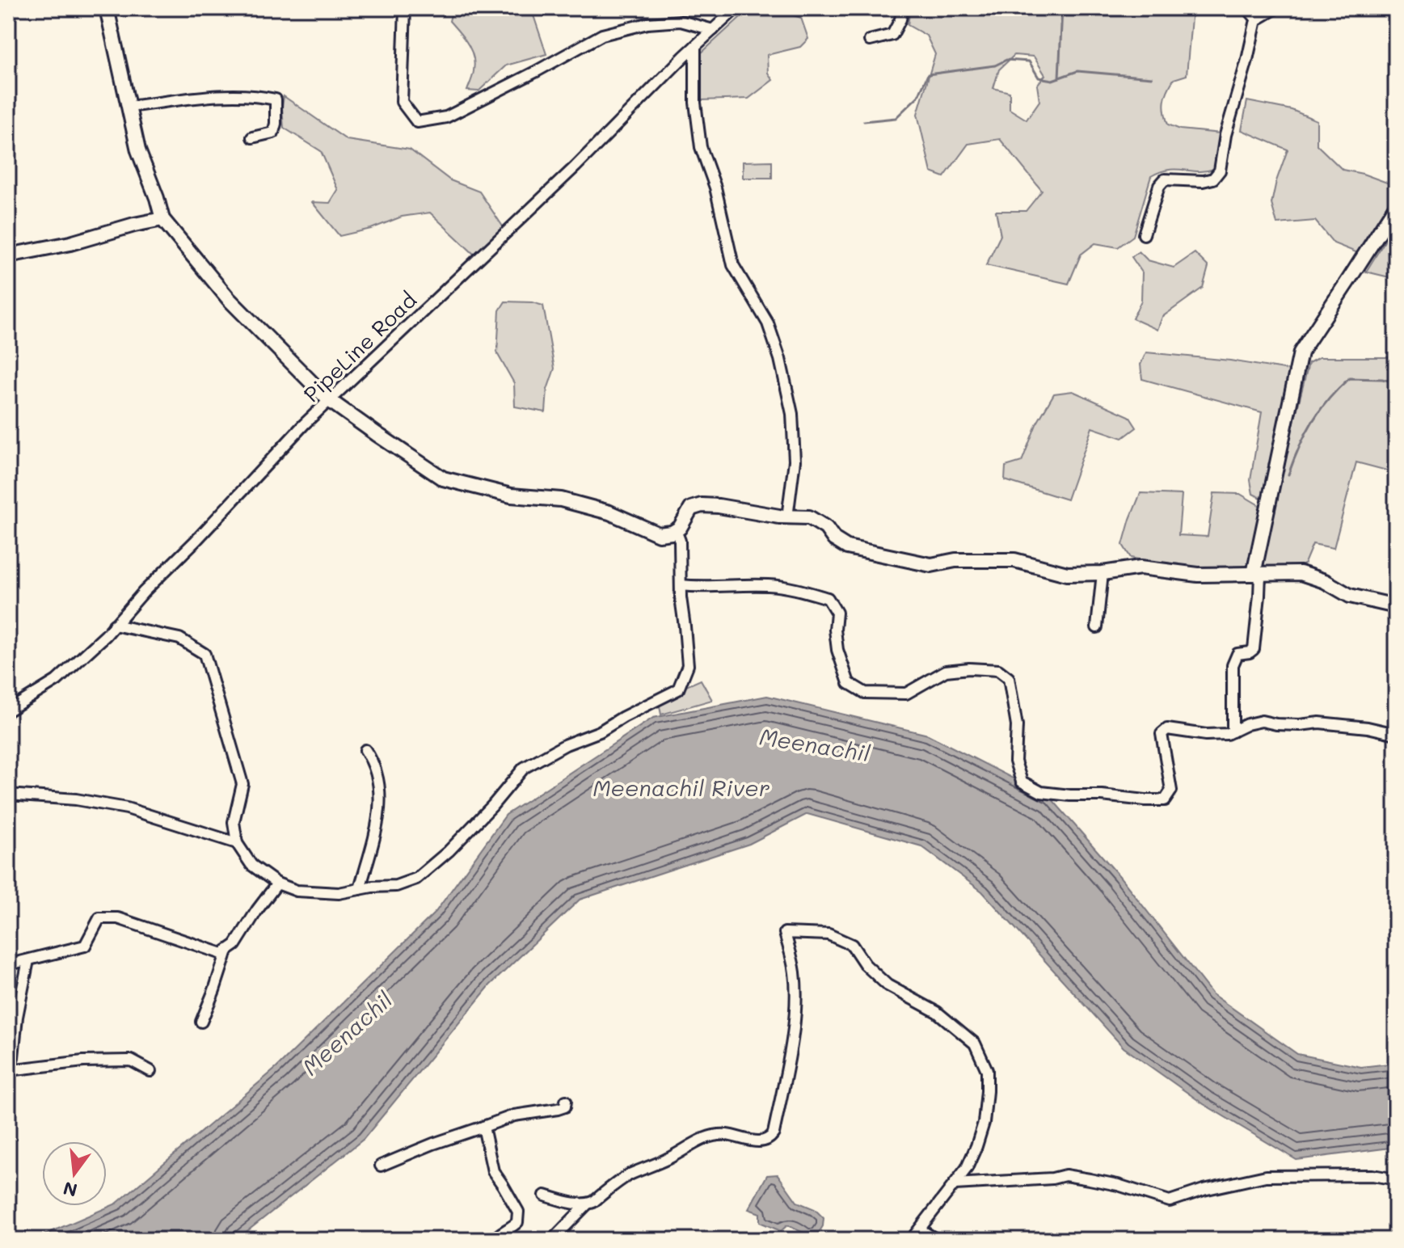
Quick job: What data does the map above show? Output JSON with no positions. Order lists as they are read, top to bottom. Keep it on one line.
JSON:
{"streets":{"street":["PipeLine Road"]},"water":["Meenachil","Meenachil River"],"north":"bottom"}
